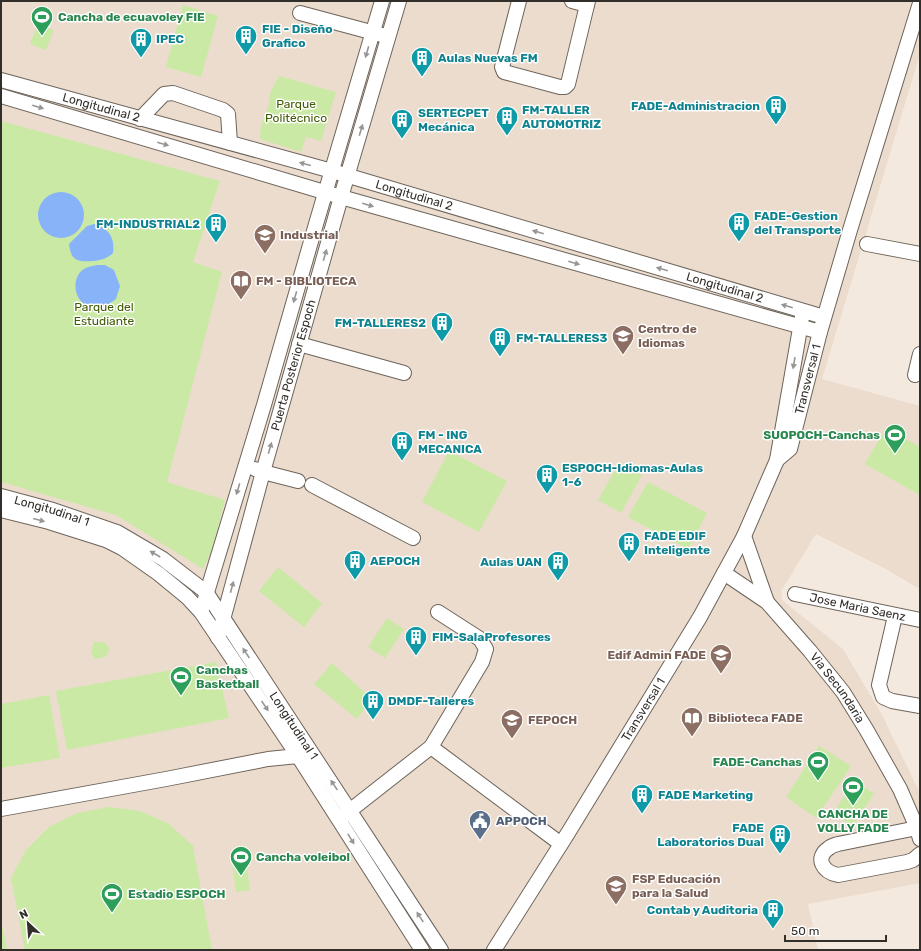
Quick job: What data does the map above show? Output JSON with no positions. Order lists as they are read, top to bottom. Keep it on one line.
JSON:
{"streets":{"street":["Longitudinal 2","Puerta Posterior Espoch","Transversal 1","Longitudinal 1","Jose Maria Saenz","Via Secundaria"]},"crossings":[["Longitudinal 2","Puerta Posterior Espoch"],["Longitudinal 2","Transversal 1"],["Puerta Posterior Espoch","Longitudinal 1"],["Transversal 1","Via Secundaria"]],"parks":["Parque Politécnico","Parque del Estudiante"],"places":{"sports":["Cancha de ecuavoley FIE","SUOPOCH-Canchas","Canchas Basketball","FADE-Canchas","CANCHA DE VOLLY FADE","Cancha voleibol","Estadio ESPOCH"],"building":["FIE - Diseño Grafico","IPEC","Aulas Nuevas FM","FADE-Administracion","FM-TALLER AUTOMOTRIZ","SERTECPET Mecánica","FADE-Gestion del Transporte","FM-INDUSTRIAL2","FM-TALLERES2","FM-TALLERES3","FM - ING MECANICA","ESPOCH-Idiomas-Aulas 1-6","FADE EDIF Inteligente","AEPOCH","Aulas UAN","FIM-SalaProfesores","DMDF-Talleres","FADE Marketing","FADE Laboratorios Dual","Contab y Auditoria"],"school or university":["Industrial","Centro de Idiomas","Edif Admin FADE","FEPOCH","FSP Educación para la Salud"],"library":["FM - BIBLIOTECA","Biblioteca FADE"],"public building":["APPOCH"]},"scale_bar":"50 m","north":"top left"}
